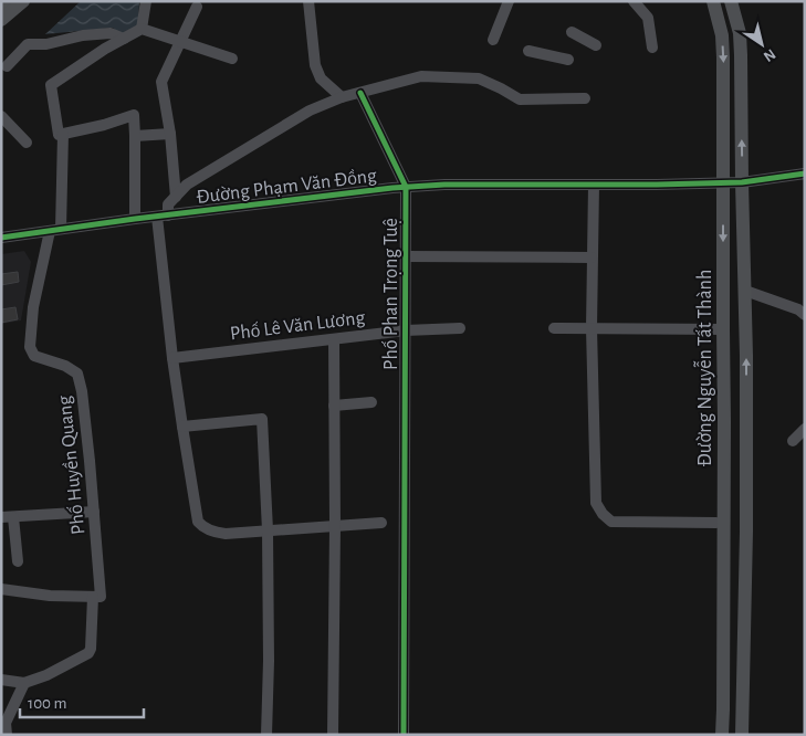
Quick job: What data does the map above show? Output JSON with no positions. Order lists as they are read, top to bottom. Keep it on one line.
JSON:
{"streets":{"main road":["Đường Nguyễn Tất Thành"],"street":["Đường Phạm Văn Đồng","Phố Phan Trọng Tuệ","Phố Lê Văn Lương","Phố Huyền Quang"]},"crossings":[["Đường Phạm Văn Đồng","Phố Phan Trọng Tuệ"],["Đường Phạm Văn Đồng","Đường Nguyễn Tất Thành"],["Đường Phạm Văn Đồng","Phố Huyền Quang"],["Phố Phan Trọng Tuệ","Phố Lê Văn Lương"]],"scale_bar":"100 m","north":"bottom right"}
